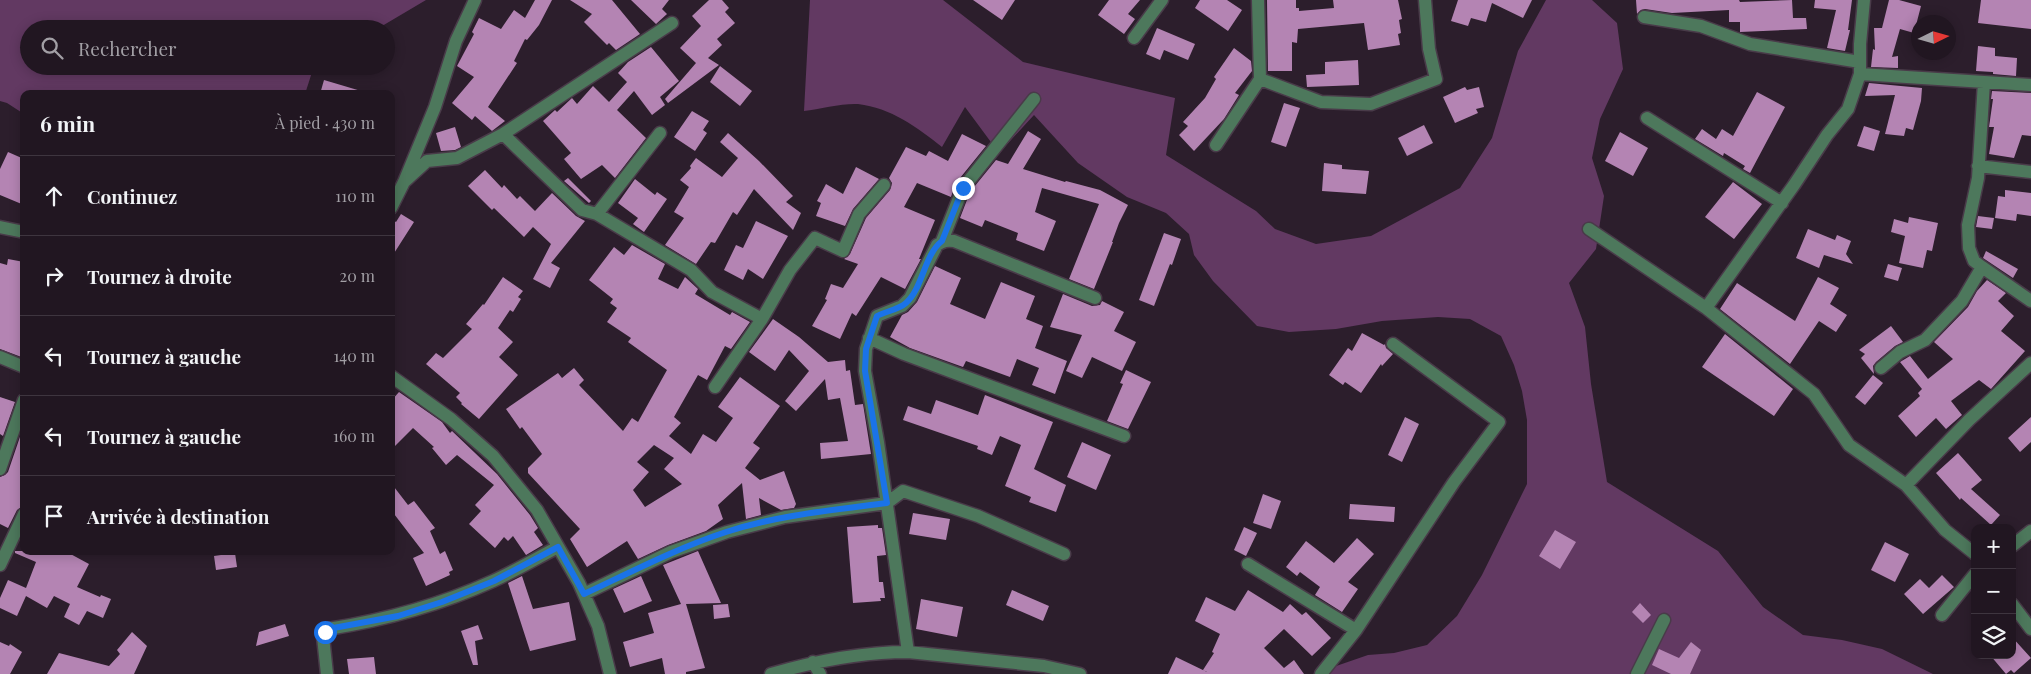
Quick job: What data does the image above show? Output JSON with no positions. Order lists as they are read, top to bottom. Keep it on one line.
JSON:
{"north":"right","page":{"search":"Rechercher","heading":["6 min","À pied · 430 m"],"list":[["Continuez","110 m"],["Tournez à droite","20 m"],["Tournez à gauche","140 m"],["Tournez à gauche","160 m"],"Arrivée à destination"],"map_buttons":["+","−"]}}
